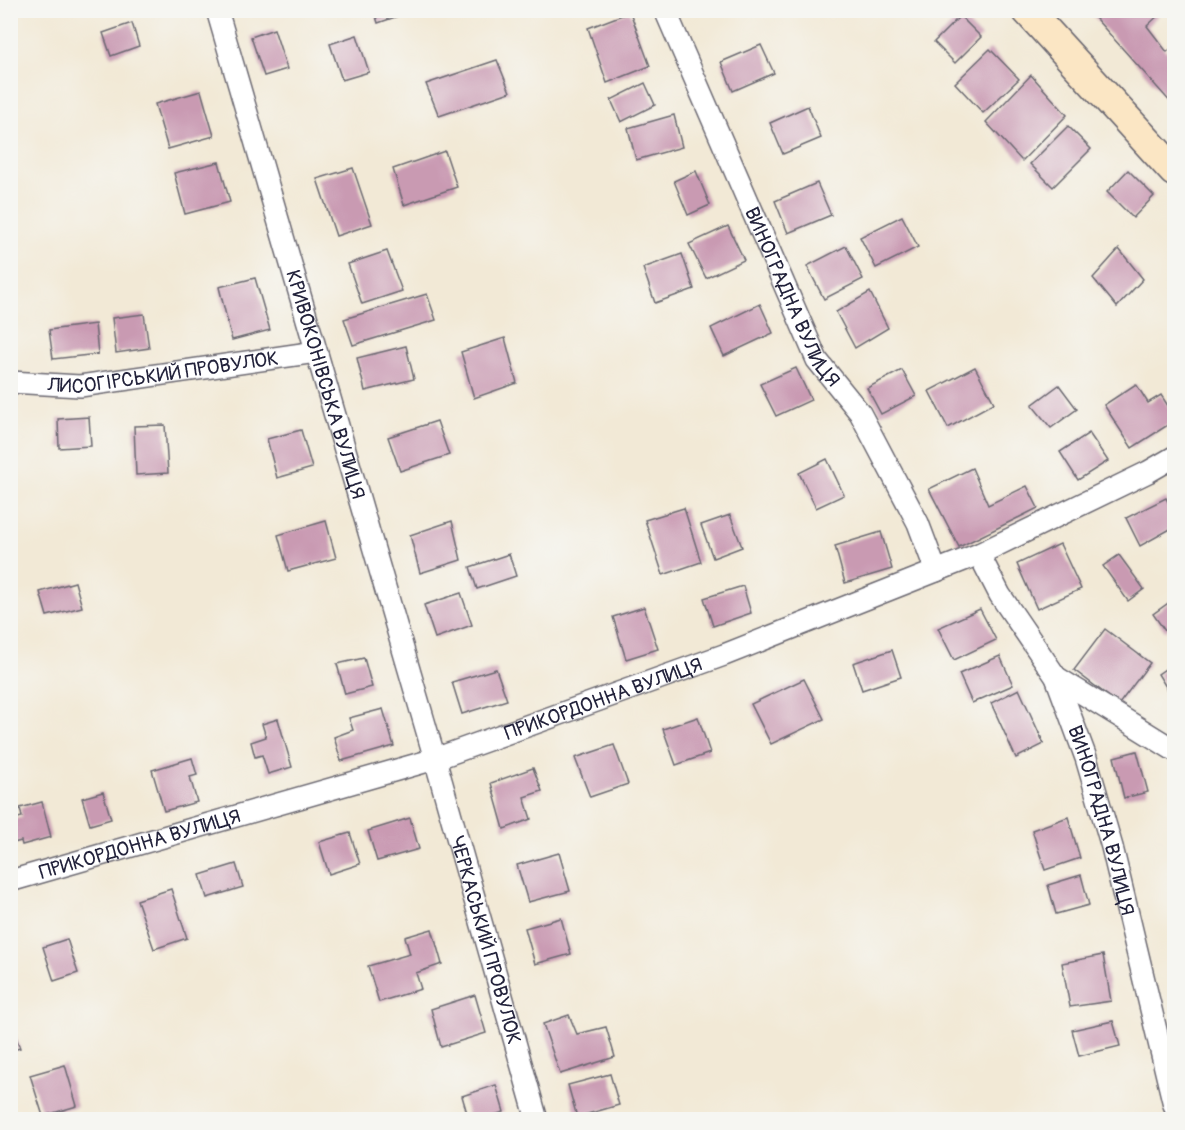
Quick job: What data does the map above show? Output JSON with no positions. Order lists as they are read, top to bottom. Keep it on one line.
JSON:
{"streets":{"street":["ВИНОГРАДНА ВУЛИЦЯ","ЛИСОГІРСЬКИЙ ПРОВУЛОК","КРИВОКОНІВСЬКА ВУЛИЦЯ","ПРИКОРДОННА ВУЛИЦЯ","ЧЕРКАСЬКИЙ ПРОВУЛОК"]},"crossings":[["ВИНОГРАДНА ВУЛИЦЯ","ПРИКОРДОННА ВУЛИЦЯ"],["ЛИСОГІРСЬКИЙ ПРОВУЛОК","КРИВОКОНІВСЬКА ВУЛИЦЯ"],["КРИВОКОНІВСЬКА ВУЛИЦЯ","ПРИКОРДОННА ВУЛИЦЯ"],["КРИВОКОНІВСЬКА ВУЛИЦЯ","ЧЕРКАСЬКИЙ ПРОВУЛОК"],["ПРИКОРДОННА ВУЛИЦЯ","ЧЕРКАСЬКИЙ ПРОВУЛОК"]]}
